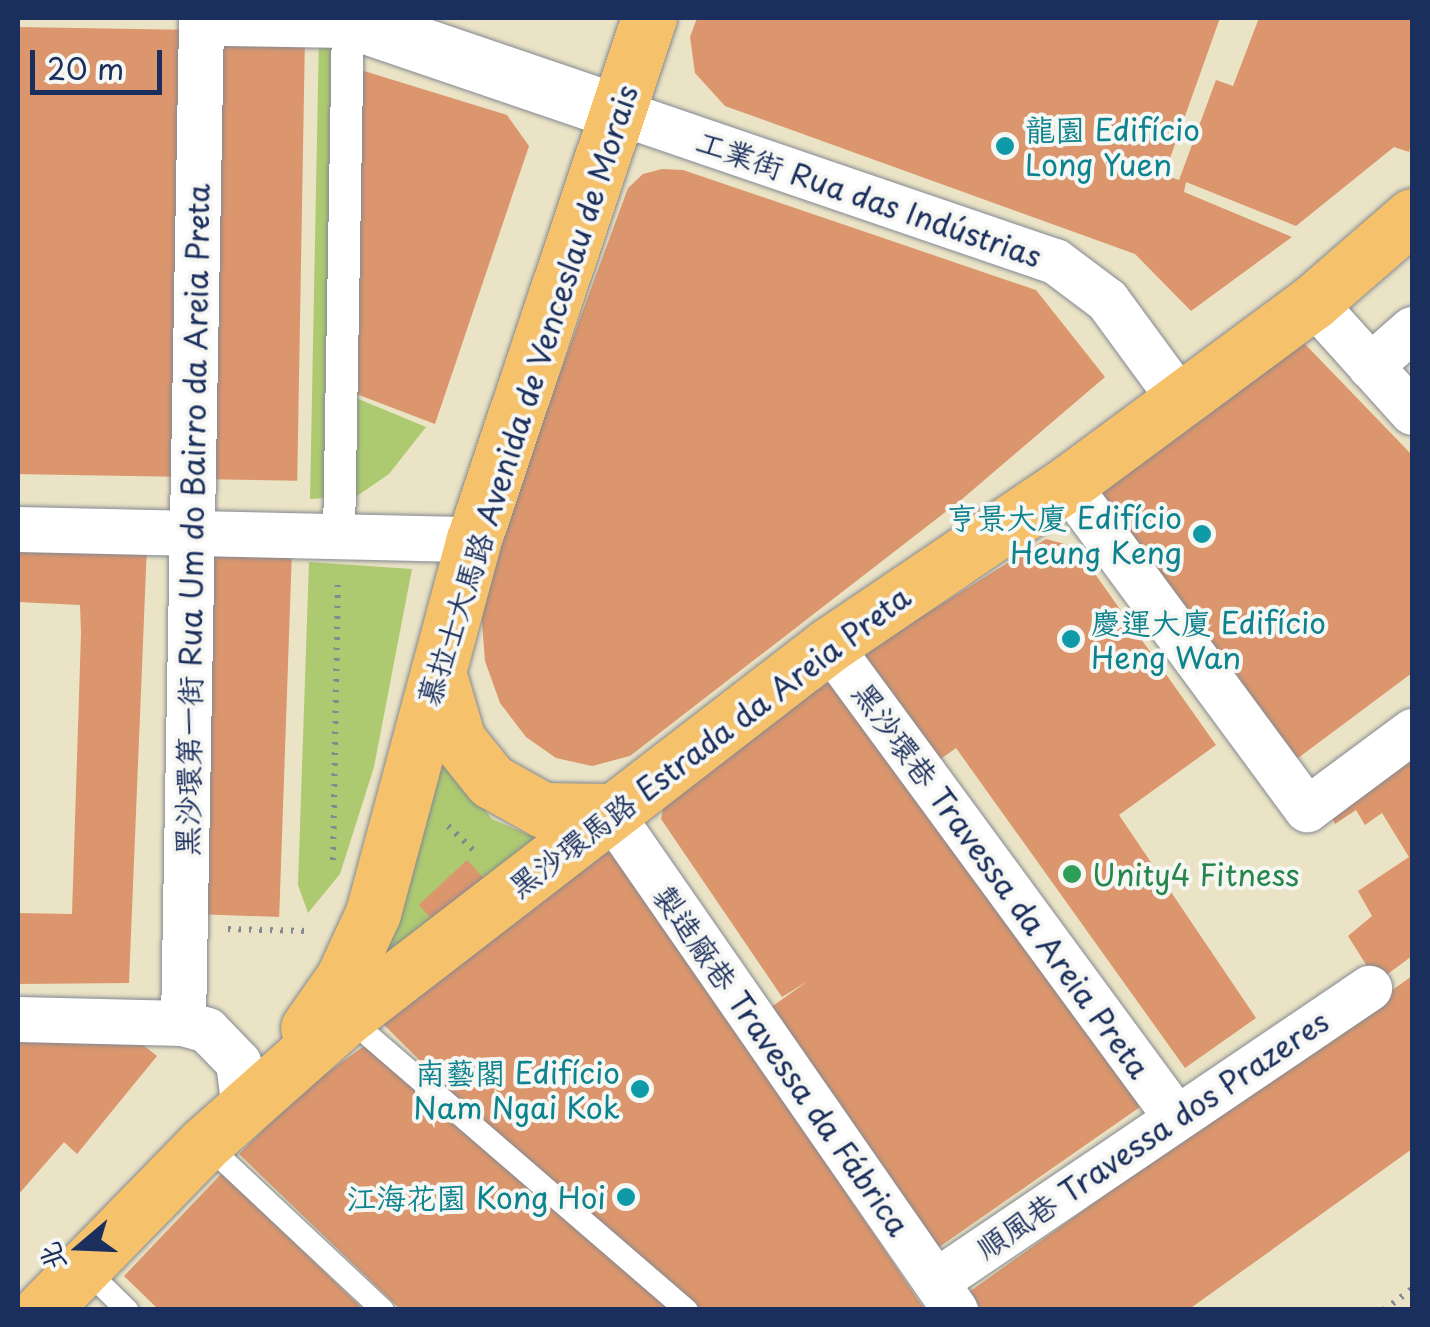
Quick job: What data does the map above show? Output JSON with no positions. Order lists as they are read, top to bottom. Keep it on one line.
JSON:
{"streets":{"main road":["慕拉士大馬路 Avenida de Venceslau de Morais","黑沙環馬路 Estrada da Areia Preta"],"street":["工業街 Rua das Indústrias","黑沙環第一街 Rua Um do Bairro da Areia Preta","黑沙環巷 Travessa da Areia Preta","製造廠巷 Travessa da Fábrica","順風巷 Travessa dos Prazeres"]},"crossings":[["工業街 Rua das Indústrias","慕拉士大馬路 Avenida de Venceslau de Morais"],["工業街 Rua das Indústrias","黑沙環馬路 Estrada da Areia Preta"],["慕拉士大馬路 Avenida de Venceslau de Morais","黑沙環馬路 Estrada da Areia Preta"],["黑沙環馬路 Estrada da Areia Preta","黑沙環巷 Travessa da Areia Preta"],["黑沙環馬路 Estrada da Areia Preta","製造廠巷 Travessa da Fábrica"],["黑沙環巷 Travessa da Areia Preta","順風巷 Travessa dos Prazeres"],["製造廠巷 Travessa da Fábrica","順風巷 Travessa dos Prazeres"]],"places":["龍園 Edifício Long Yuen","亨景大廈 Edifício Heung Keng","慶運大廈 Edifício Heng Wan","Unity4 Fitness","南藝閣 Edifício Nam Ngai Kok","江海花園 Kong Hoi"],"scale_bar":"20 m","north":"left"}
